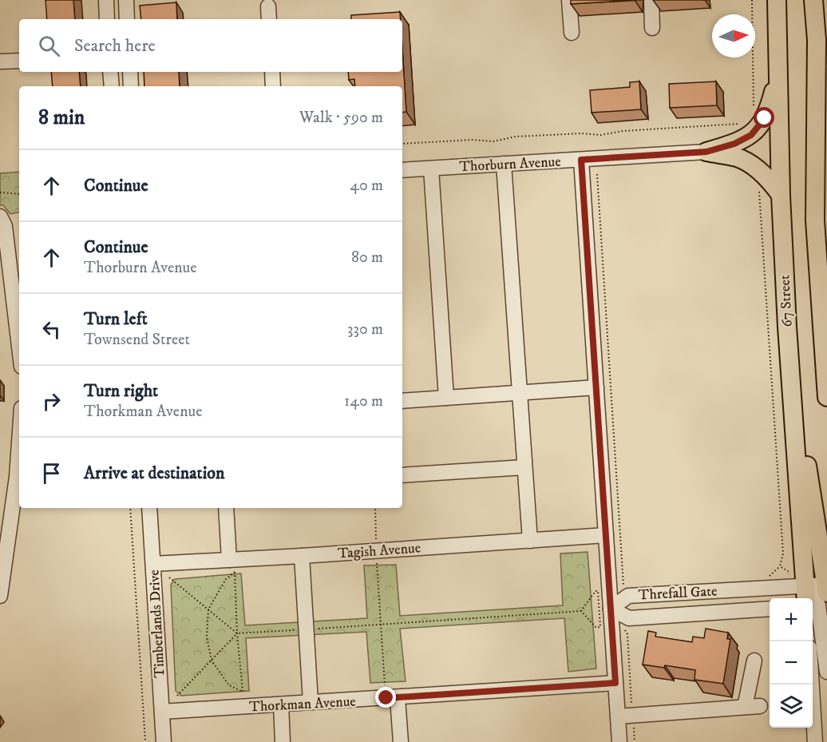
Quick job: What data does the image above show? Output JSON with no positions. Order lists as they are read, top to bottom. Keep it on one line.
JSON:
{"streets":{"main road":["67 Street"],"street":["Thorburn Avenue","Tagish Avenue","Threfall Gate","Timberlands Drive","Thorkman Avenue"]},"crossings":[["67 Street","Threfall Gate"],["Tagish Avenue","Timberlands Drive"],["Timberlands Drive","Thorkman Avenue"]],"north":"right","page":{"search":"Search here","heading":["8 min","Walk · 590 m"],"list":[["Continue","40 m"],["Continue","Thorburn Avenue","80 m"],["Turn left","Townsend Street","330 m"],["Turn right","Thorkman Avenue","140 m"],"Arrive at destination"],"map_buttons":["+","−"]}}
